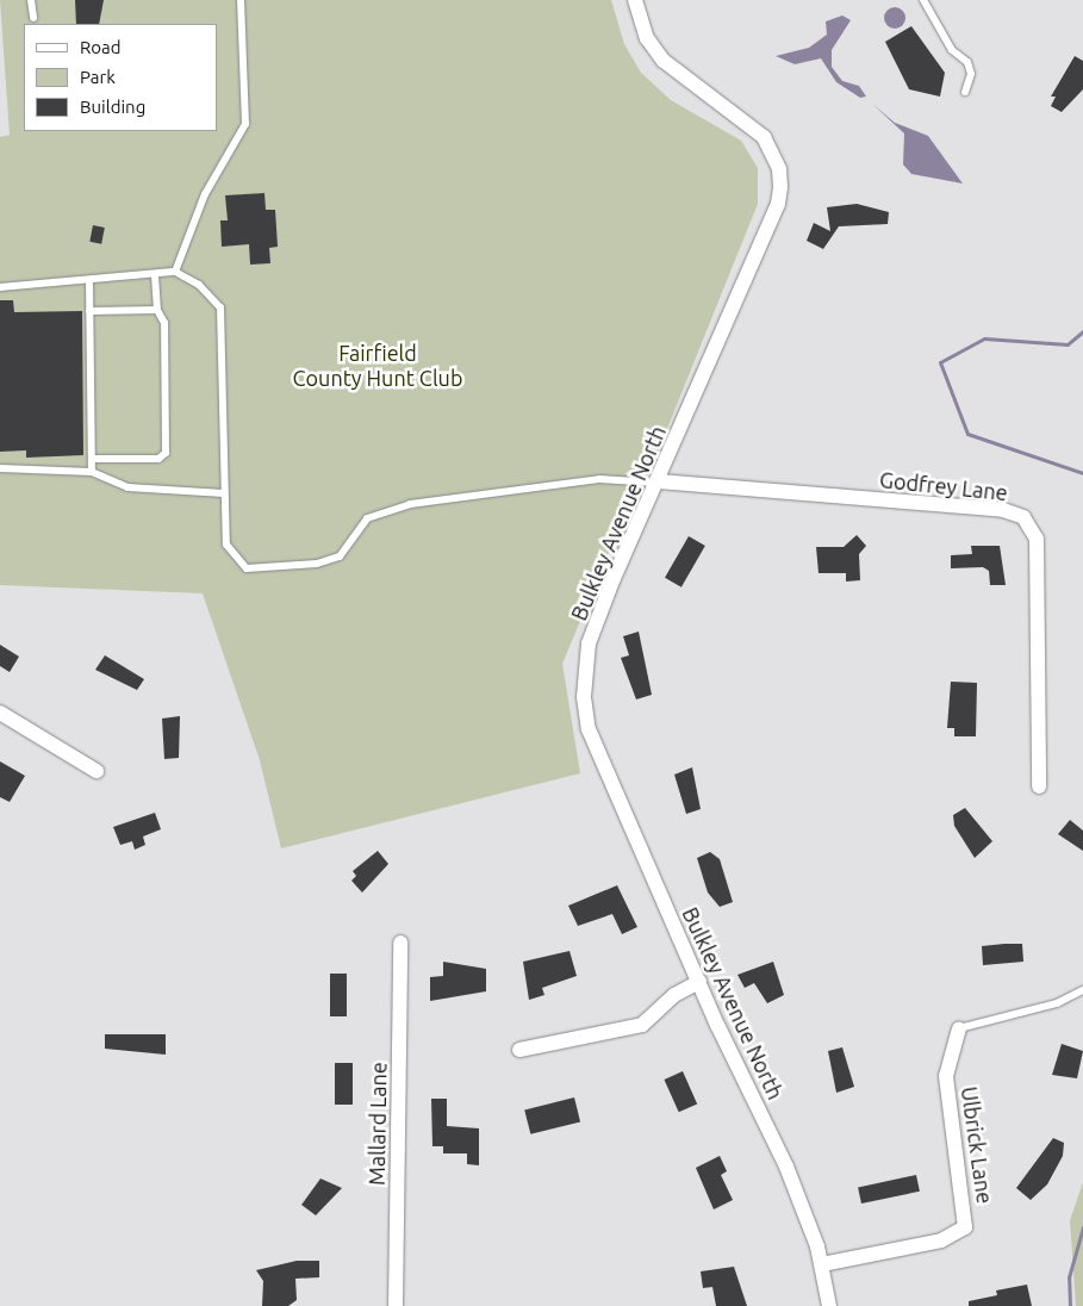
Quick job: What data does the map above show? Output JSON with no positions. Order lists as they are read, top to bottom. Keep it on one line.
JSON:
{"streets":{"street":["Godfrey Lane","Bulkley Avenue North","Mallard Lane","Ulbrick Lane"]},"crossings":[["Godfrey Lane","Bulkley Avenue North"],["Bulkley Avenue North","Ulbrick Lane"]],"parks":["Fairfield County Hunt Club"],"legend":["Road","Park","Building"]}
